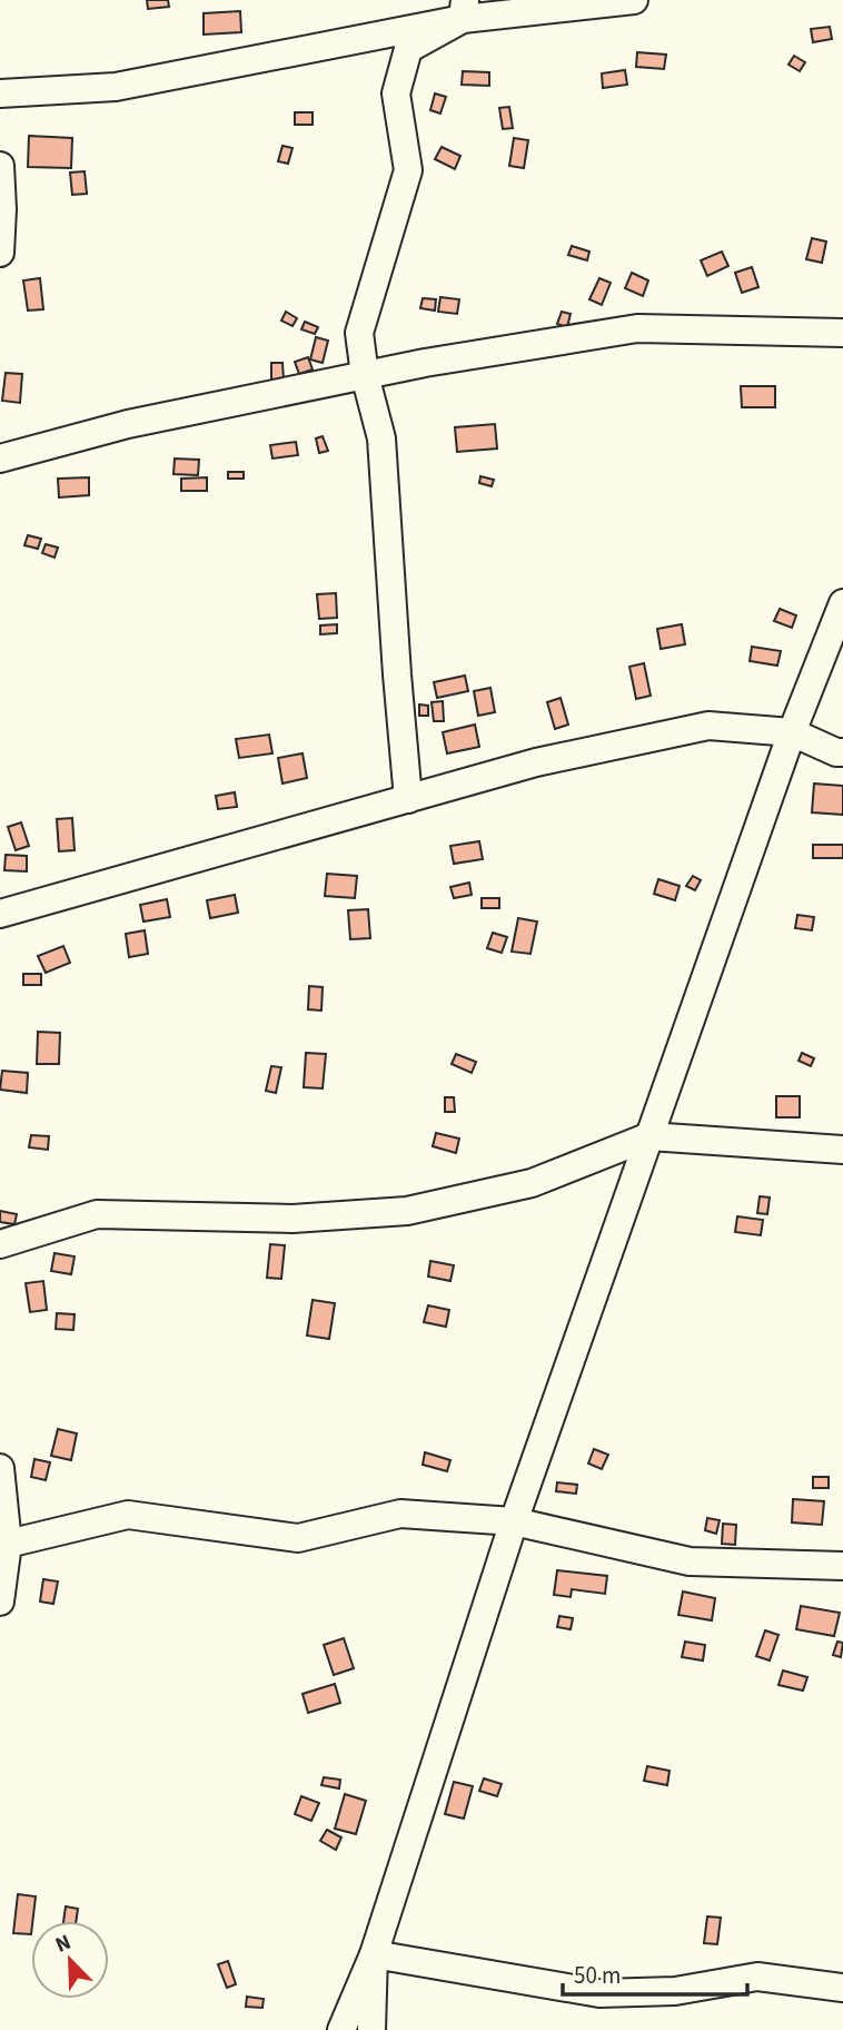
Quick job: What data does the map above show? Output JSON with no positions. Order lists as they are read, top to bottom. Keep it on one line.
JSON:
{"scale_bar":"50 m","north":"top left"}
